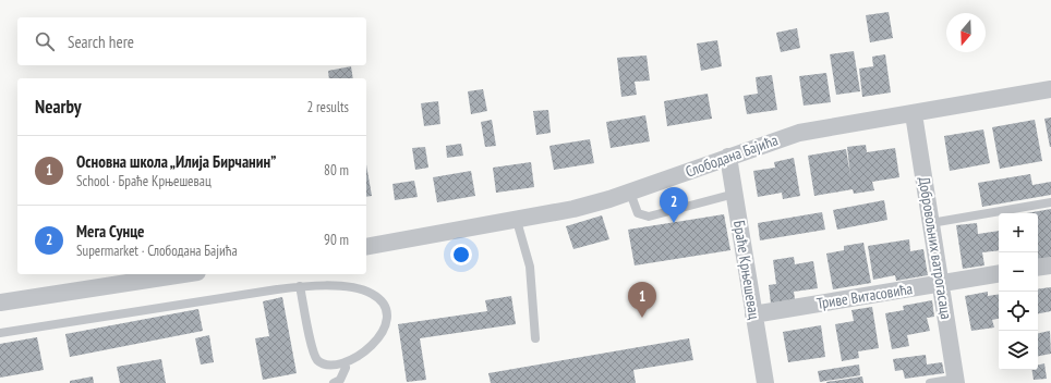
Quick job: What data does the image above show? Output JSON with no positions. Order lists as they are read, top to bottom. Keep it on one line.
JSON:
{"streets":{"street":["Слободана Бајића","Добровољних ватрогасаца","Браће Крњешевац","Триве Витасовића"]},"crossings":[["Слободана Бајића","Добровољних ватрогасаца"],["Слободана Бајића","Браће Крњешевац"],["Добровољних ватрогасаца","Триве Витасовића"],["Браће Крњешевац","Триве Витасовића"]],"north":"bottom","page":{"search":"Search here","heading":["Nearby","2 results"],"list":[{"mark":"1","name":"Основна школа „Илија Бирчанин”","note":"School · Браће Крњешевац","value":"80 m"},{"mark":"2","name":"Мега Сунце","note":"Supermarket · Слободана Бајића","value":"90 m"}],"pins":["2","1"],"map_buttons":["+","−"]}}
